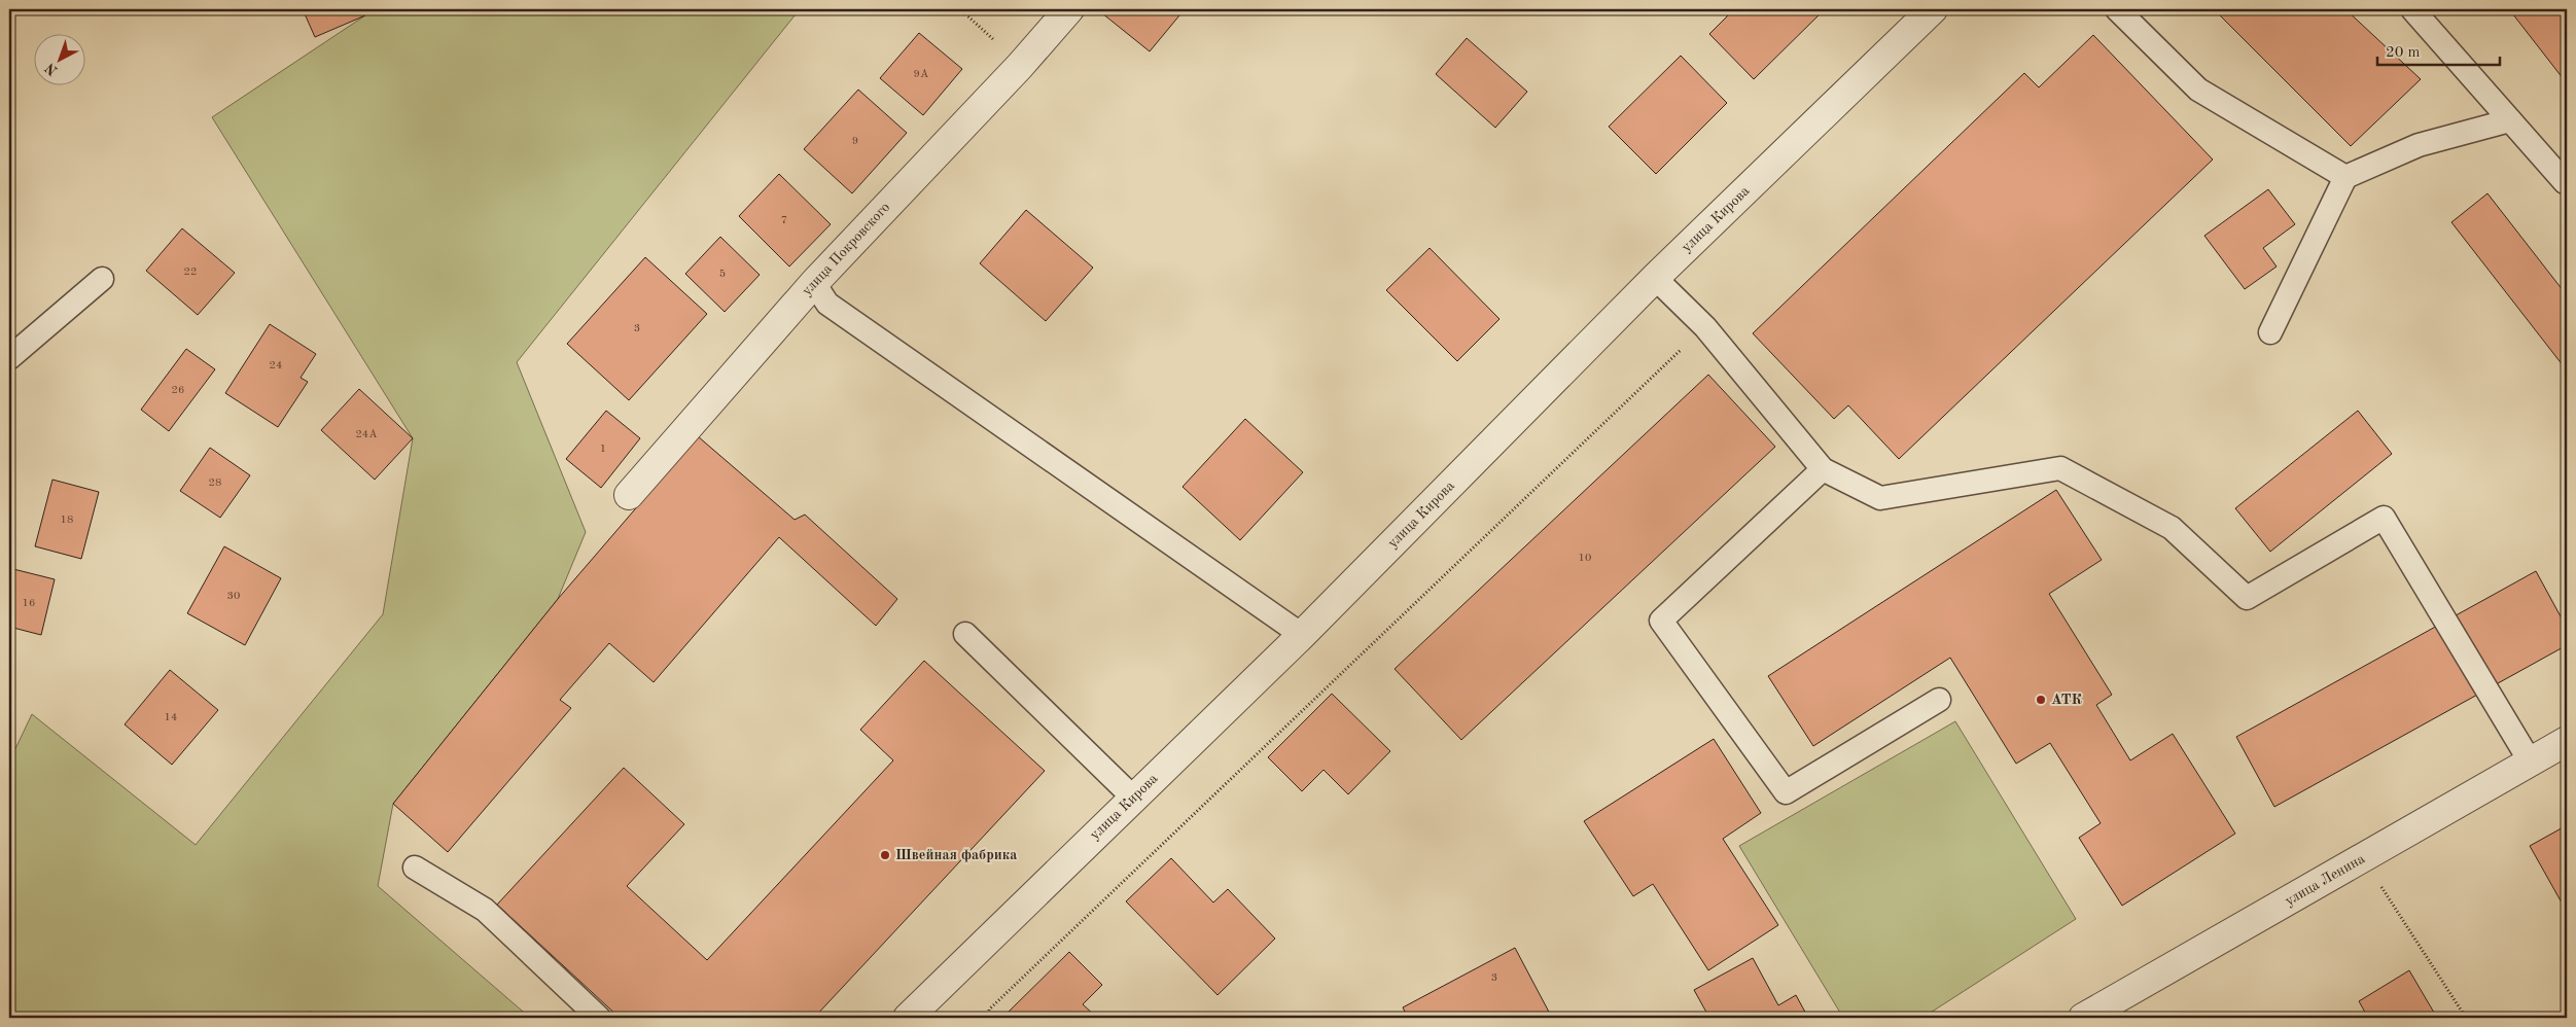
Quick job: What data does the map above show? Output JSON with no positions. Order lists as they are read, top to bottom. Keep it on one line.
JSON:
{"streets":{"street":["улица Кирова","улица Покровского","улица Ленина"]},"places":["АТК","Швейная фабрика"],"house_numbers":["9А","9","7","22","5","3","24","26","24А","1","28","18","10","30","16","14","3"],"scale_bar":"20 m","north":"bottom left"}
